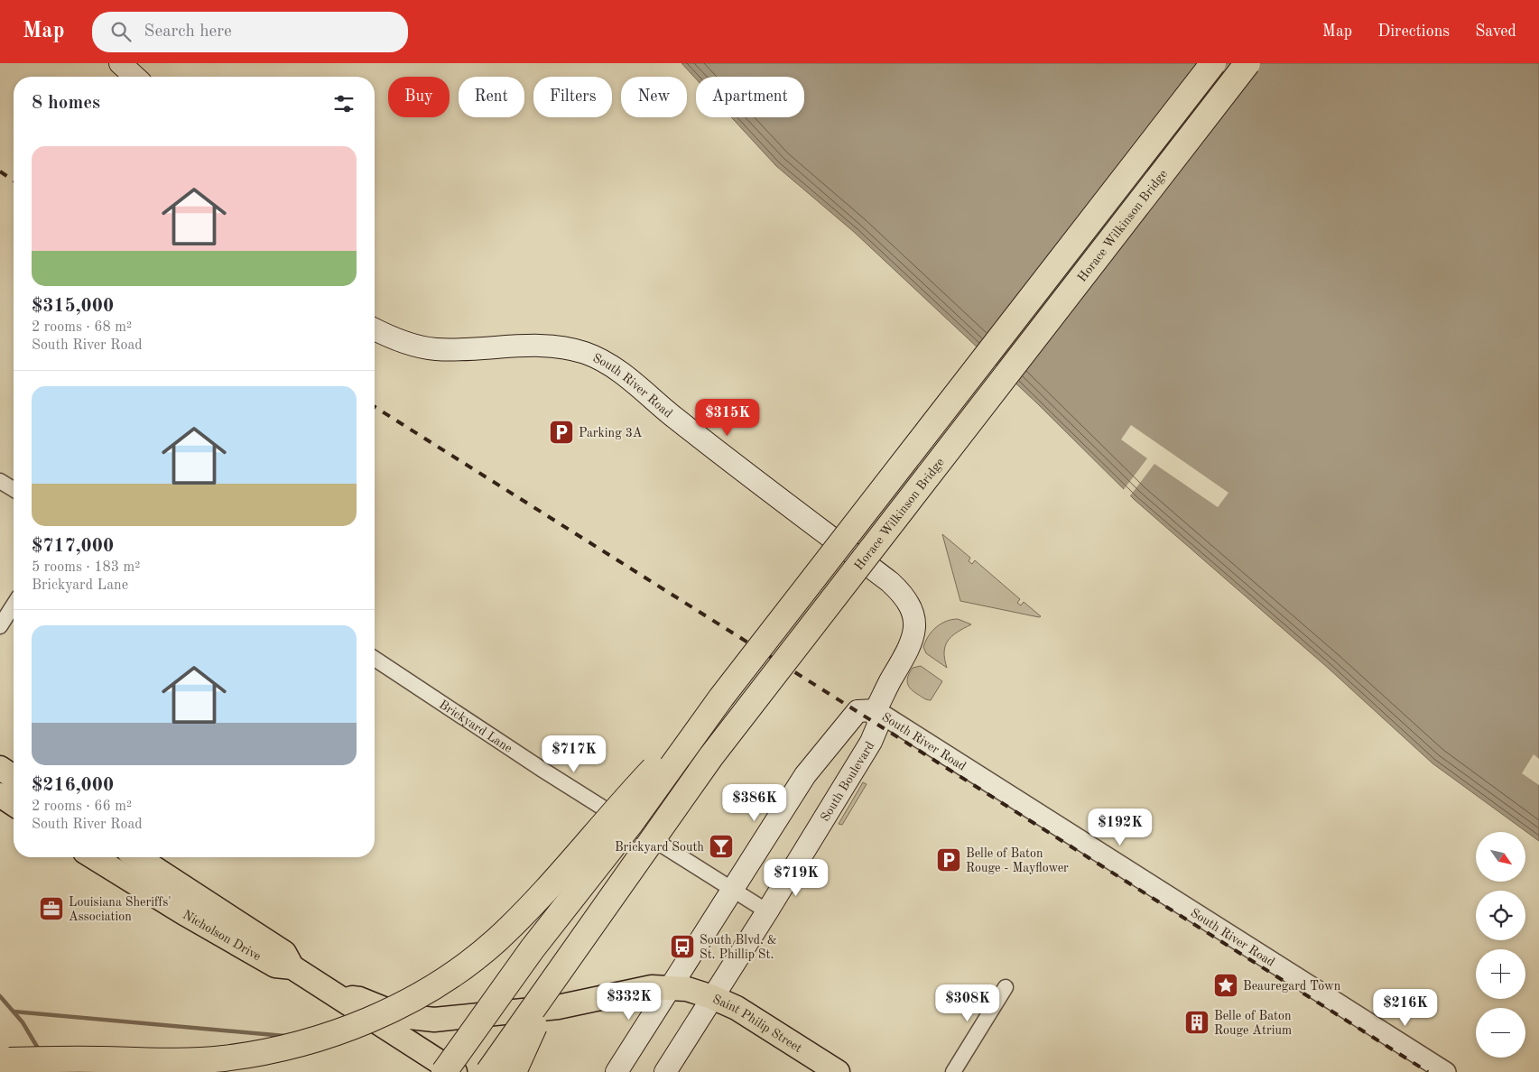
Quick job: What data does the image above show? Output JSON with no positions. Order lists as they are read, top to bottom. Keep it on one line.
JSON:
{"streets":{"highway":["Horace Wilkinson Bridge"],"main road":["South River Road","South Boulevard","Nicholson Drive","Saint Philip Street"],"street":["Brickyard Lane"]},"crossings":[["South River Road","South Boulevard"],["Brickyard Lane","South Boulevard"],["South Boulevard","Saint Philip Street"],["Nicholson Drive","Saint Philip Street"]],"places":{"parking":["Parking 3A","Belle of Baton Rouge - Mayflower"],"bar":["Brickyard South"],"office":["Louisiana Sheriffs' Association"],"bus stop":["South Blvd. & St. Phillip St."],"place":["Beauregard Town"],"building":["Belle of Baton Rouge Atrium"]},"north":"bottom right","page":{"header":"Map","search":"Search here","nav":["Map","Directions","Saved"],"chip":["Buy","Rent","Filters","New","Apartment"],"heading":"8 homes","list":[{"name":"$315,000","note":"2 rooms · 68 m² · South River Road"},{"name":"$717,000","note":"5 rooms · 183 m² · Brickyard Lane"},{"name":"$216,000","note":"2 rooms · 66 m² · South River Road"}],"price":["$315K","$717K","$386K","$192K","$719K","$332K","$308K","$216K"],"map_buttons":["+","−"]}}
